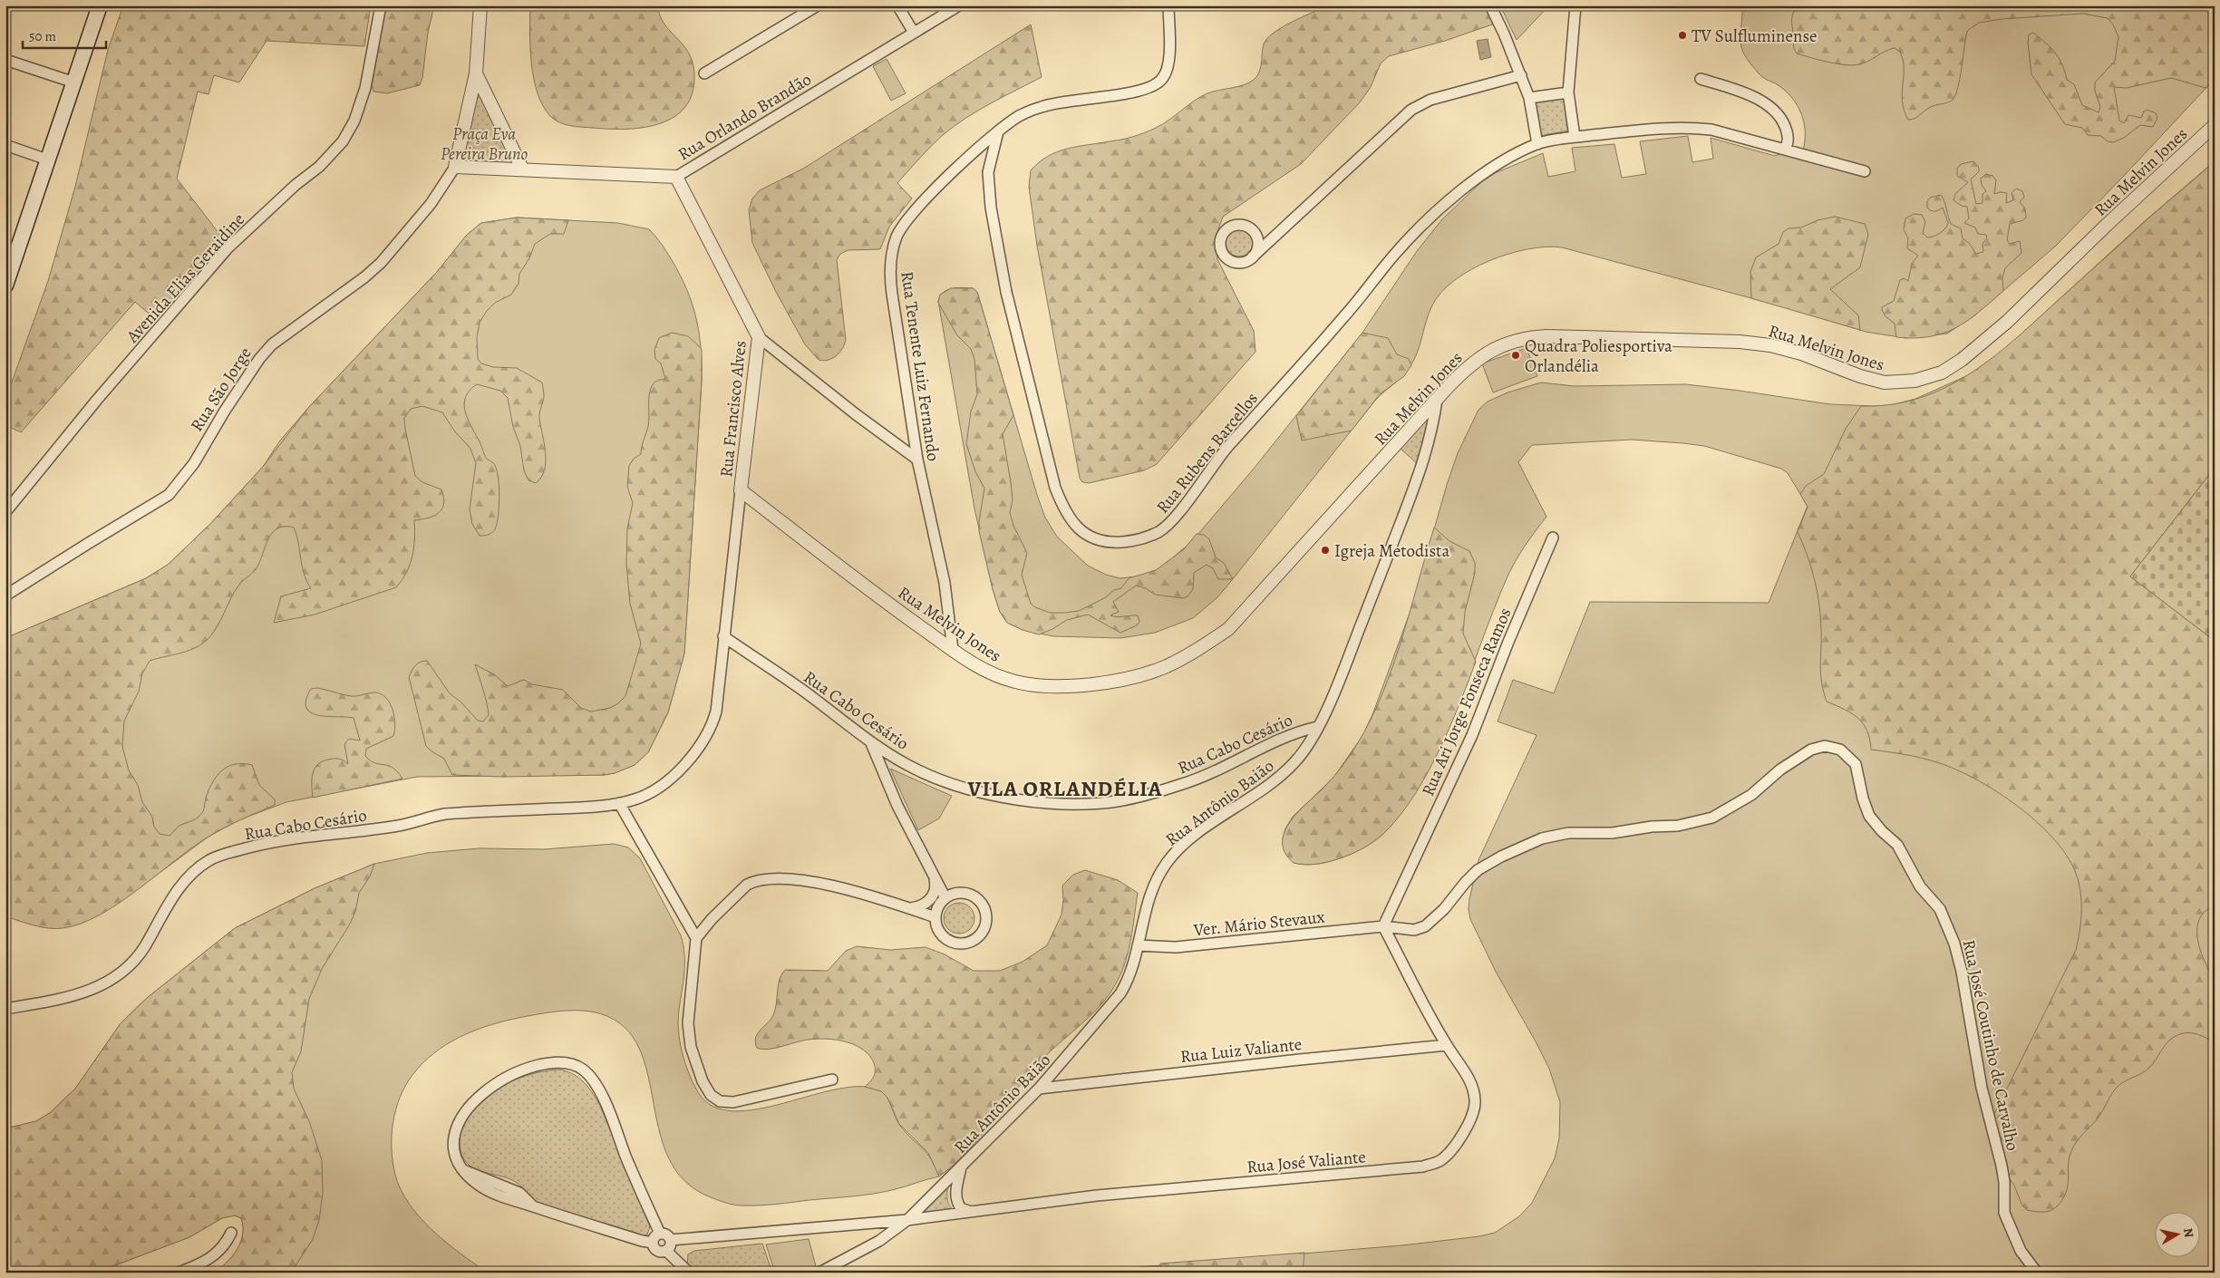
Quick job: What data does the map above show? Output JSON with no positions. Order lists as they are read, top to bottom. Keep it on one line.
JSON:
{"streets":{"street":["Rua Orlando Brandão","Rua Melvin Jones","Avenida Elias Geraidine","Rua Tenente Luiz Fernando","Rua São Jorge","Rua Francisco Alves","Rua Rubens Barcellos","Rua Ari Jorge Fonseca Ramos","Rua Cabo Cesário","Rua Antônio Baião","Ver. Mário Stevaux","Rua José Coutinho de Carvalho","Rua Luiz Valiante","Rua José Valiante"]},"crossings":[["Rua Orlando Brandão","Rua Francisco Alves"],["Rua Melvin Jones","Rua Tenente Luiz Fernando"],["Rua Melvin Jones","Rua Francisco Alves"],["Rua Melvin Jones","Rua Antônio Baião"],["Rua Tenente Luiz Fernando","Rua Rubens Barcellos"],["Rua Francisco Alves","Rua Cabo Cesário"],["Rua Ari Jorge Fonseca Ramos","Ver. Mário Stevaux"],["Rua Ari Jorge Fonseca Ramos","Rua José Coutinho de Carvalho"],["Rua Ari Jorge Fonseca Ramos","Rua José Valiante"],["Rua Cabo Cesário","Rua Antônio Baião"],["Rua Antônio Baião","Ver. Mário Stevaux"],["Rua Antônio Baião","Rua Luiz Valiante"],["Rua Antônio Baião","Rua José Valiante"],["Ver. Mário Stevaux","Rua José Coutinho de Carvalho"],["Ver. Mário Stevaux","Rua José Valiante"],["Rua José Coutinho de Carvalho","Rua José Valiante"],["Rua Luiz Valiante","Rua José Valiante"]],"districts":["VILA ORLANDÉLIA"],"parks":["Praça Eva Pereira Bruno"],"places":["TV Sulfluminense","Quadra Poliesportiva Orlandélia","Igreja Metodista"],"scale_bar":"50 m","north":"right"}
